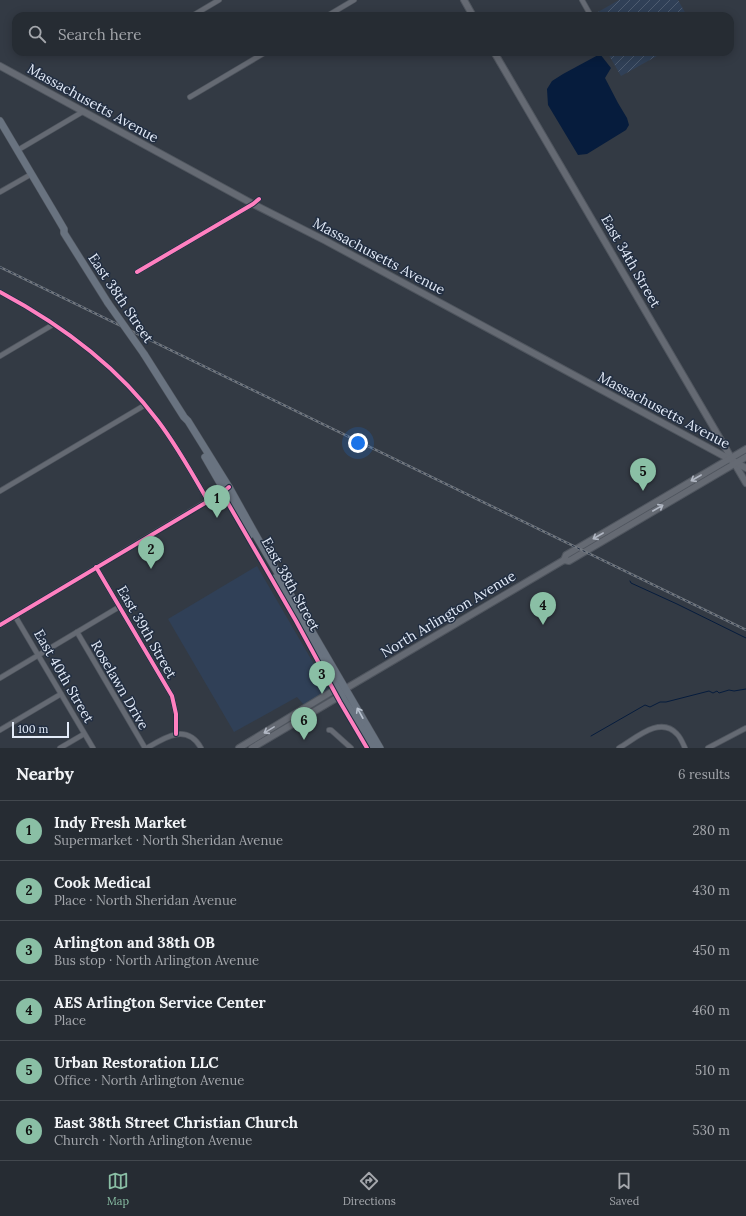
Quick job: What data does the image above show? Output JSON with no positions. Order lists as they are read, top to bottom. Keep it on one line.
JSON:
{"streets":{"main road":["Massachusetts Avenue","East 34th Street","East 38th Street","North Arlington Avenue"],"street":["East 39th Street","East 40th Street","Roselawn Drive"]},"crossings":[["Massachusetts Avenue","East 34th Street"],["Massachusetts Avenue","North Arlington Avenue"],["East 34th Street","North Arlington Avenue"],["East 38th Street","North Arlington Avenue"]],"scale_bar":"100 m","page":{"search":"Search here","pins":["5","1","2","4","3","6"],"scale":"100 m","heading":["Nearby","6 results"],"list":[{"mark":"1","name":"Indy Fresh Market","note":"Supermarket · North Sheridan Avenue","value":"280 m"},{"mark":"2","name":"Cook Medical","note":"Place · North Sheridan Avenue","value":"430 m"},{"mark":"3","name":"Arlington and 38th OB","note":"Bus stop · North Arlington Avenue","value":"450 m"},{"mark":"4","name":"AES Arlington Service Center","note":"Place","value":"460 m"},{"mark":"5","name":"Urban Restoration LLC","note":"Office · North Arlington Avenue","value":"510 m"},{"mark":"6","name":"East 38th Street Christian Church","note":"Church · North Arlington Avenue","value":"530 m"}],"nav":["Map","Directions","Saved"]}}
